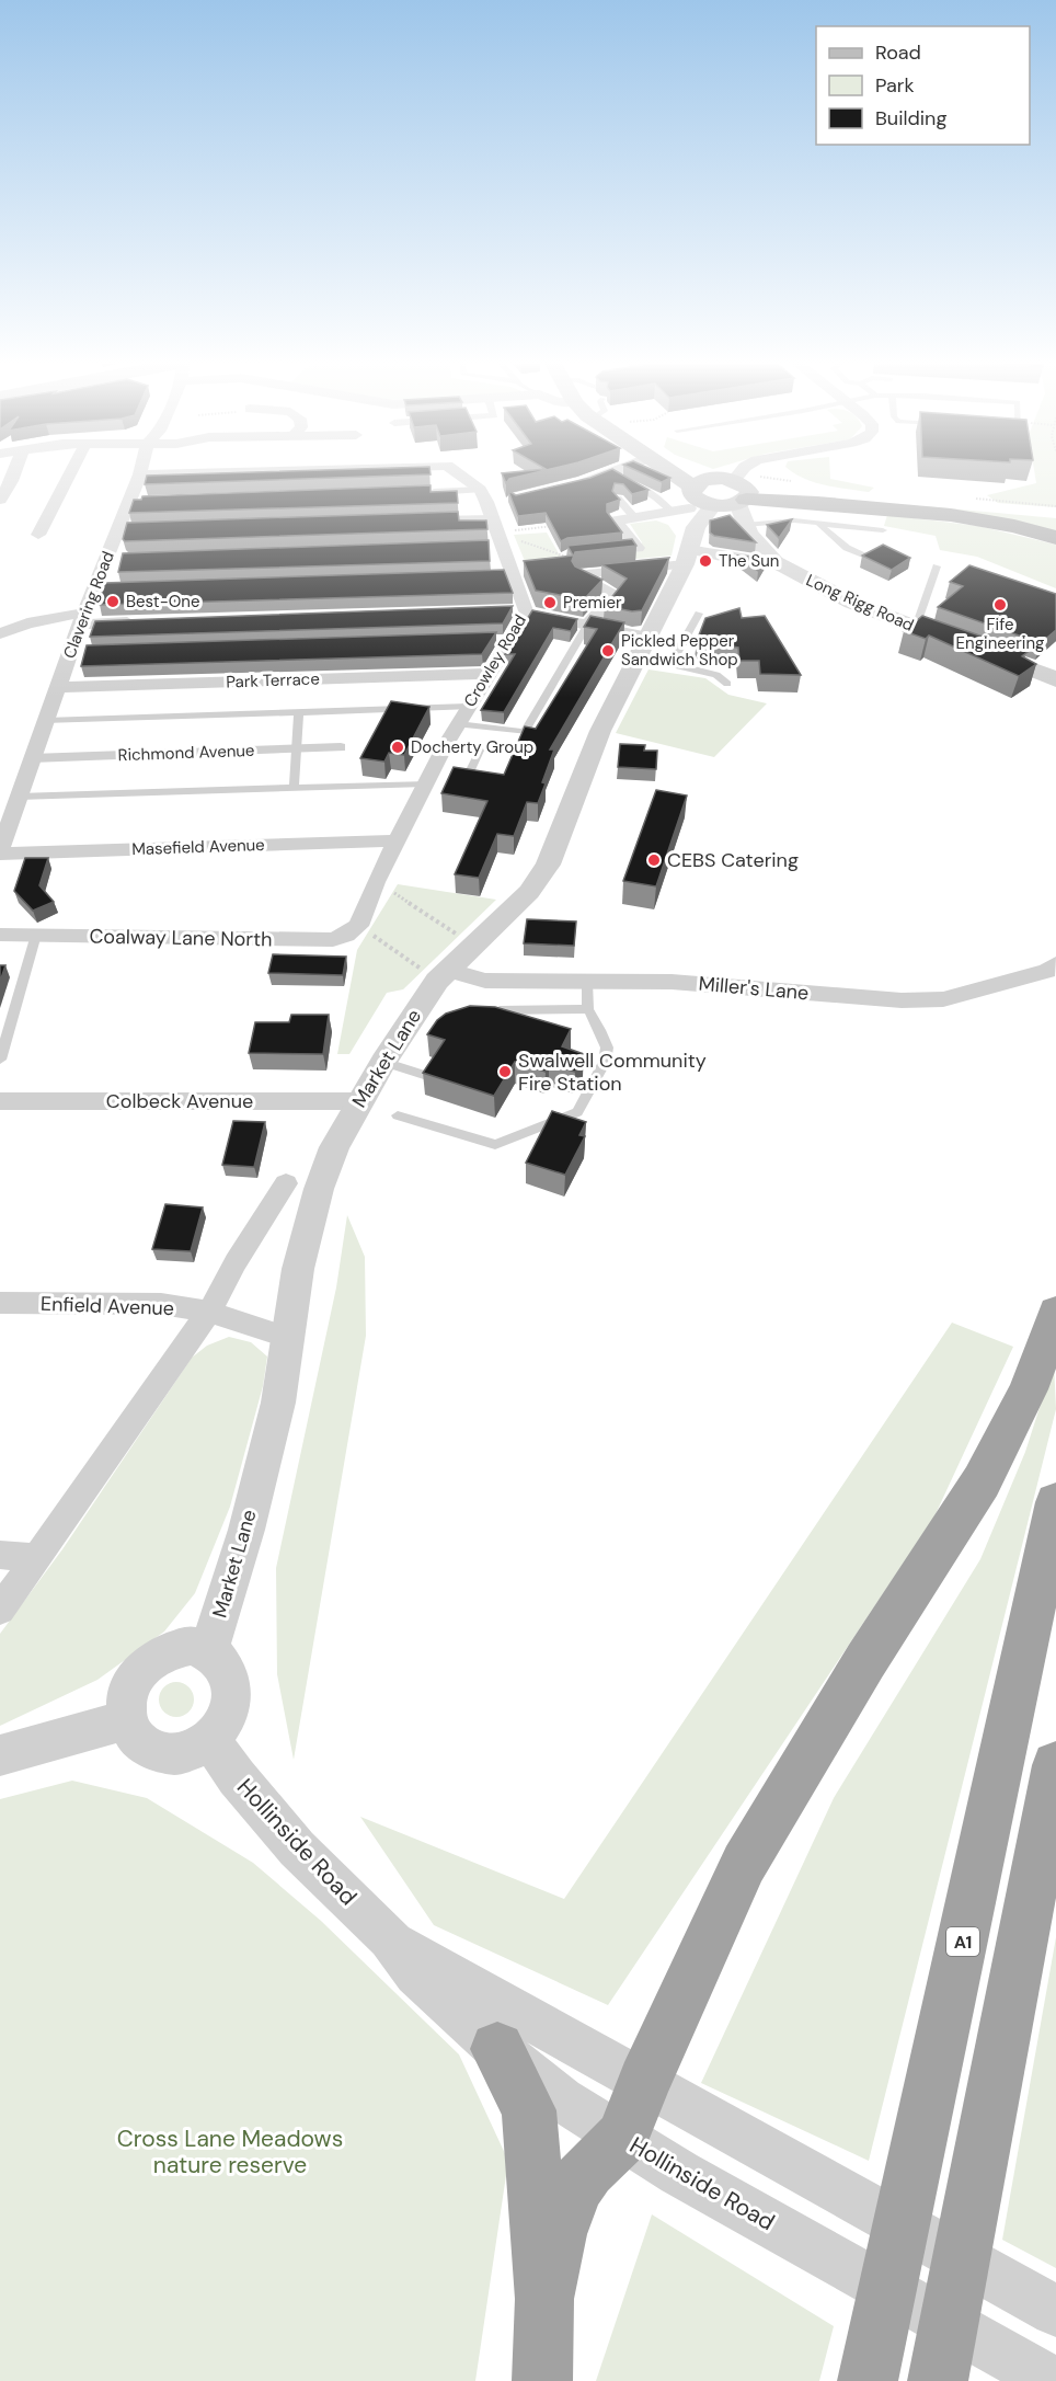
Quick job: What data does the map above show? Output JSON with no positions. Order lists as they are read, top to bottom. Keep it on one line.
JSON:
{"streets":{"highway":["A1"],"street":["Long Rigg Road","Clavering Road","Crowley Road","Park Terrace","Richmond Avenue","Masefield Avenue","Coalway Lane North","Miller's Lane","Market Lane","Colbeck Avenue","Enfield Avenue","Hollinside Road"]},"crossings":[["Clavering Road","Park Terrace"],["Clavering Road","Richmond Avenue"],["Clavering Road","Masefield Avenue"],["Crowley Road","Park Terrace"],["Crowley Road","Masefield Avenue"],["Crowley Road","Coalway Lane North"],["Miller's Lane","Market Lane"],["Market Lane","Colbeck Avenue"],["Market Lane","Enfield Avenue"],["Market Lane","Hollinside Road"]],"parks":["Cross Lane Meadows nature reserve"],"places":["The Sun","Best-One","Premier","Fife Engineering","Pickled Pepper Sandwich Shop","Docherty Group","CEBS Catering","Swalwell Community Fire Station"],"legend":["Road","Park","Building"]}
